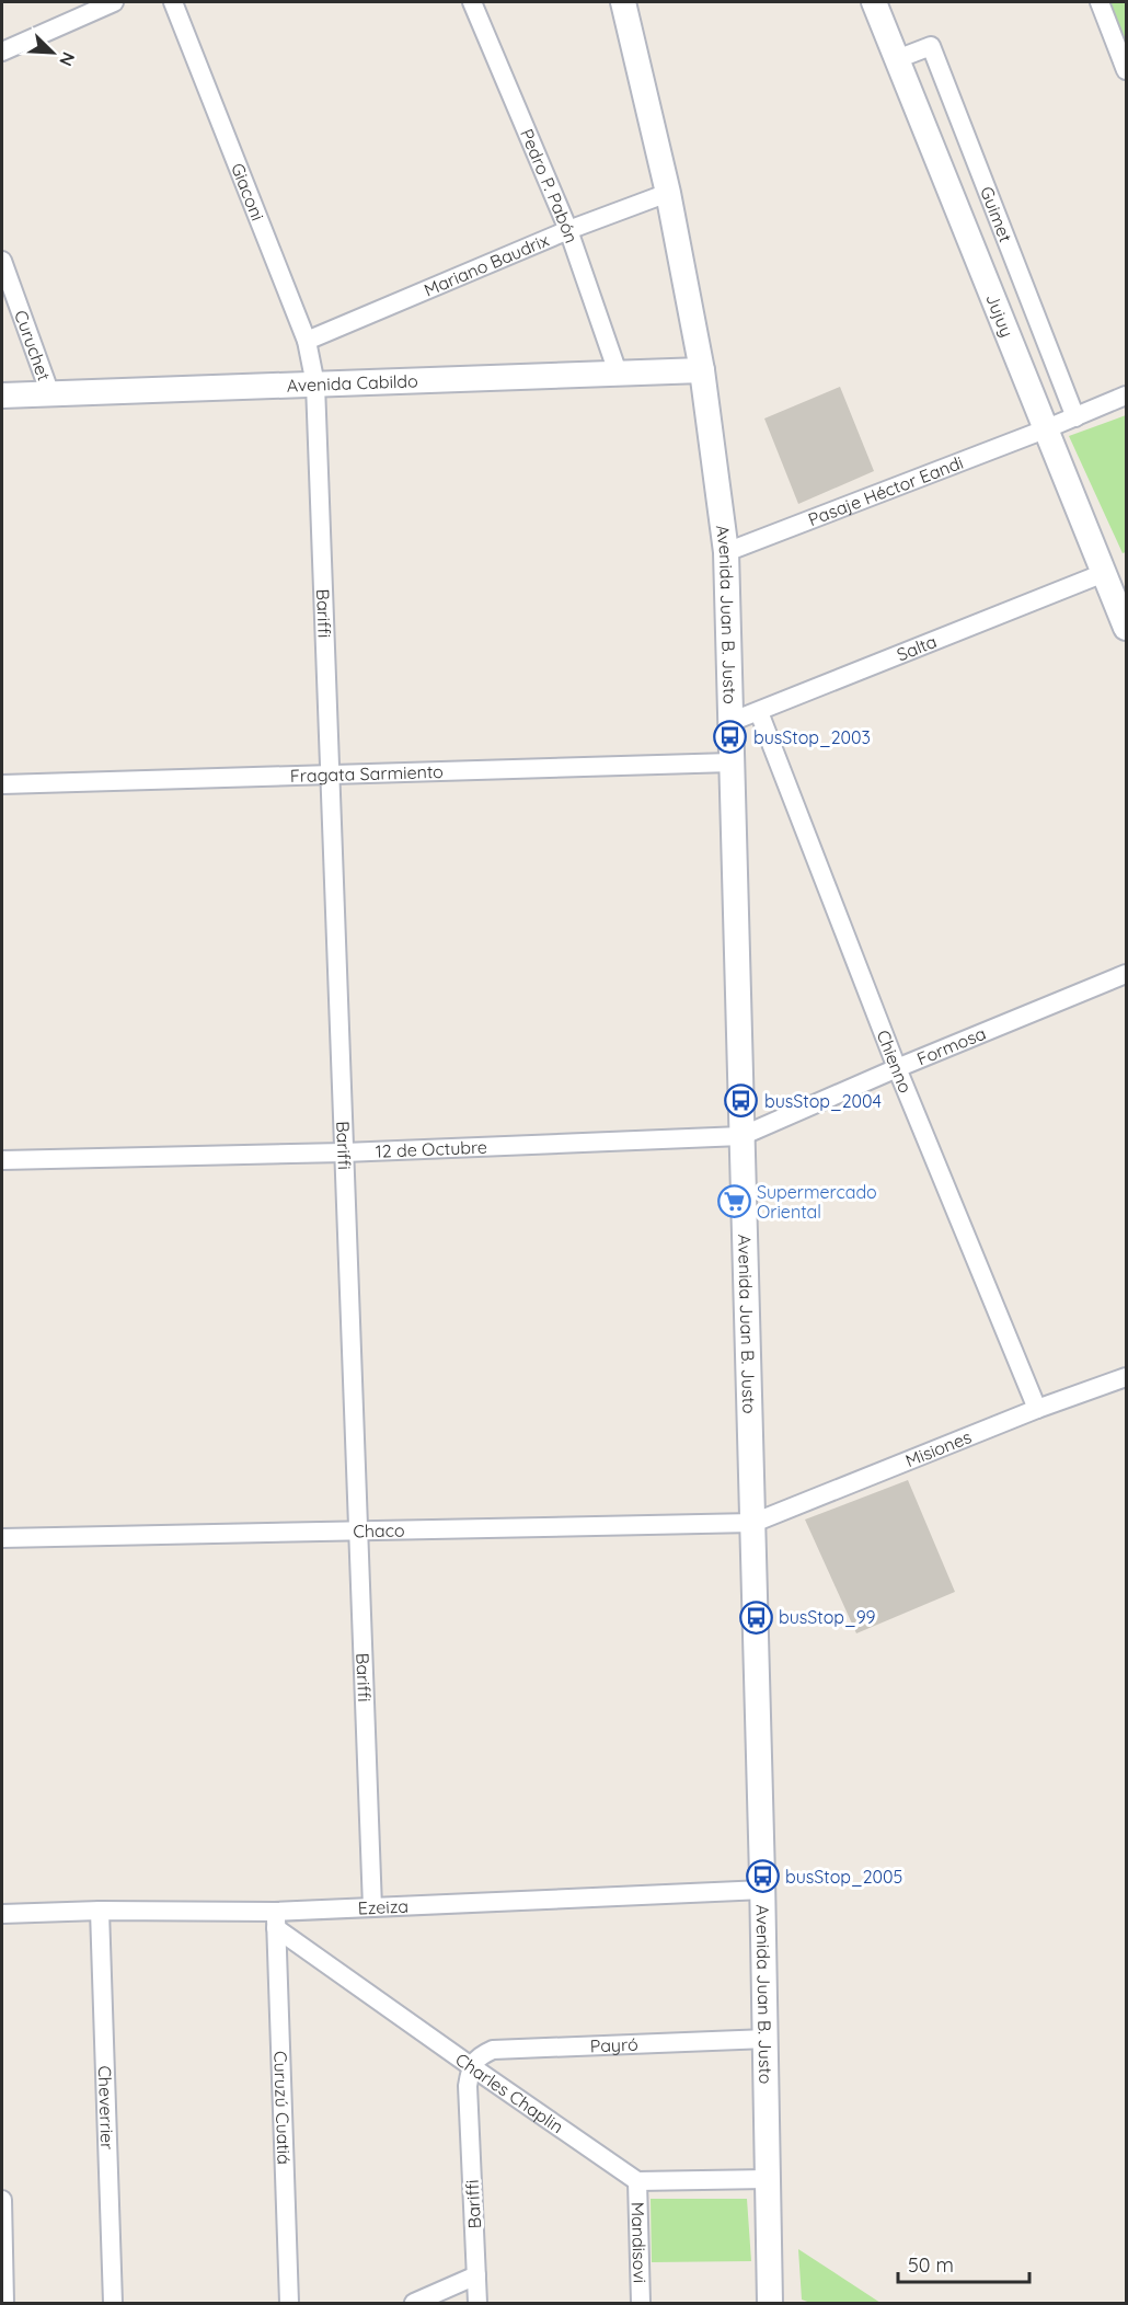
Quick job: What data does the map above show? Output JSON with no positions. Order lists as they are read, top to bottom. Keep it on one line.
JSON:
{"streets":{"main road":["Jujuy","Avenida Cabildo","Avenida Juan B. Justo"],"street":["Pedro P. Pabón","Giaconi","Guimet","Mariano Baudrix","Curuchet","Pasaje Héctor Eandi","Bariffi","Salta","Fragata Sarmiento","Formosa","Chienno","12 de Octubre","Misiones","Chaco","Ezeiza","Payró","Charles Chaplin","Cheverrier","Curuzú Cuatiá","Mandisovi"]},"crossings":[["Pedro P. Pabón","Mariano Baudrix"],["Pedro P. Pabón","Avenida Cabildo"],["Giaconi","Mariano Baudrix"],["Giaconi","Avenida Cabildo"],["Giaconi","Bariffi"],["Guimet","Jujuy"],["Guimet","Pasaje Héctor Eandi"],["Mariano Baudrix","Avenida Juan B. Justo"],["Jujuy","Pasaje Héctor Eandi"],["Jujuy","Salta"],["Curuchet","Avenida Cabildo"],["Avenida Cabildo","Bariffi"],["Avenida Cabildo","Avenida Juan B. Justo"],["Pasaje Héctor Eandi","Avenida Juan B. Justo"],["Bariffi","Fragata Sarmiento"],["Bariffi","12 de Octubre"],["Bariffi","Chaco"],["Bariffi","Ezeiza"],["Bariffi","Payró"],["Bariffi","Charles Chaplin"],["Avenida Juan B. Justo","Salta"],["Avenida Juan B. Justo","Fragata Sarmiento"],["Avenida Juan B. Justo","Formosa"],["Avenida Juan B. Justo","12 de Octubre"],["Avenida Juan B. Justo","Misiones"],["Avenida Juan B. Justo","Chaco"],["Avenida Juan B. Justo","Ezeiza"],["Avenida Juan B. Justo","Payró"],["Salta","Chienno"],["Formosa","Chienno"],["Formosa","12 de Octubre"],["Chienno","Misiones"],["Misiones","Chaco"],["Ezeiza","Charles Chaplin"],["Ezeiza","Cheverrier"],["Ezeiza","Curuzú Cuatiá"],["Payró","Charles Chaplin"],["Charles Chaplin","Curuzú Cuatiá"],["Charles Chaplin","Mandisovi"]],"places":{"bus stop":["busStop_2003","busStop_2004","busStop_99","busStop_2005"],"supermarket":["Supermercado Oriental"]},"scale_bar":"50 m","north":"bottom right"}
